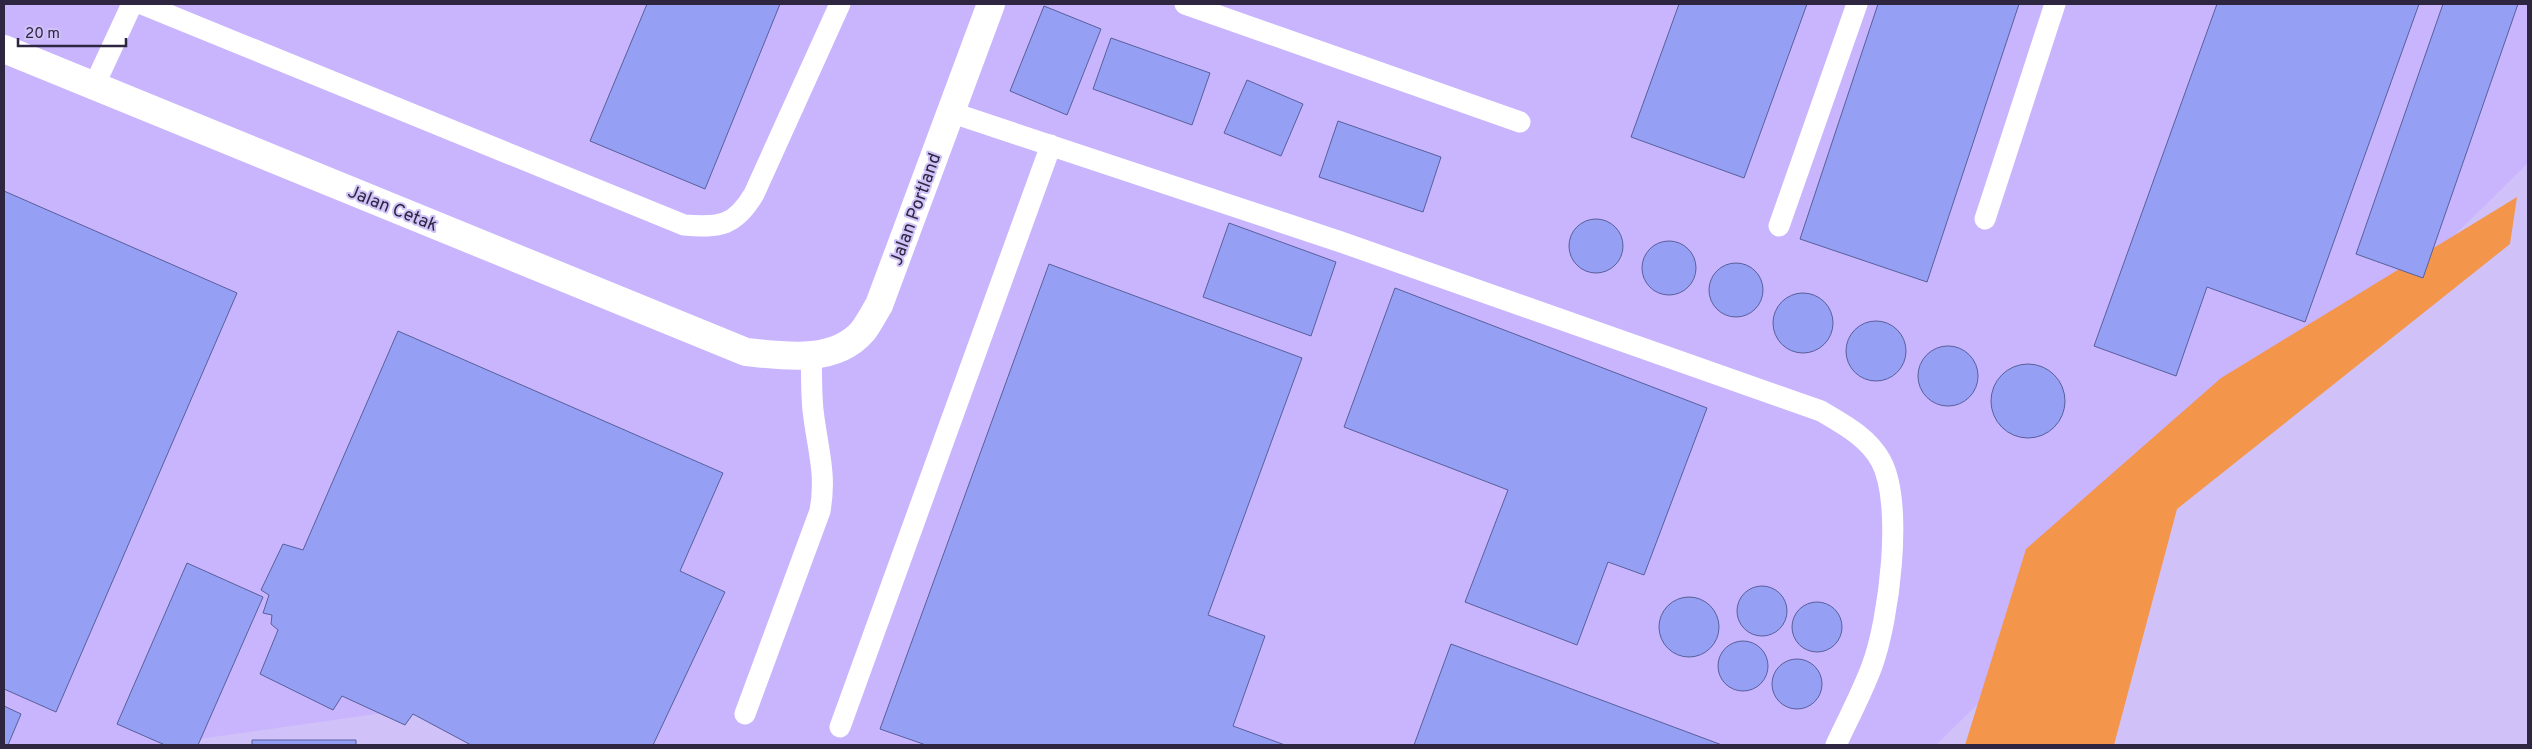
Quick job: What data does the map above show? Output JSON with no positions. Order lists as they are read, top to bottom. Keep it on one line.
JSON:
{"streets":{"street":["Jalan Cetak","Jalan Portland"]},"crossings":[["Jalan Cetak","Jalan Portland"]],"scale_bar":"20 m"}
